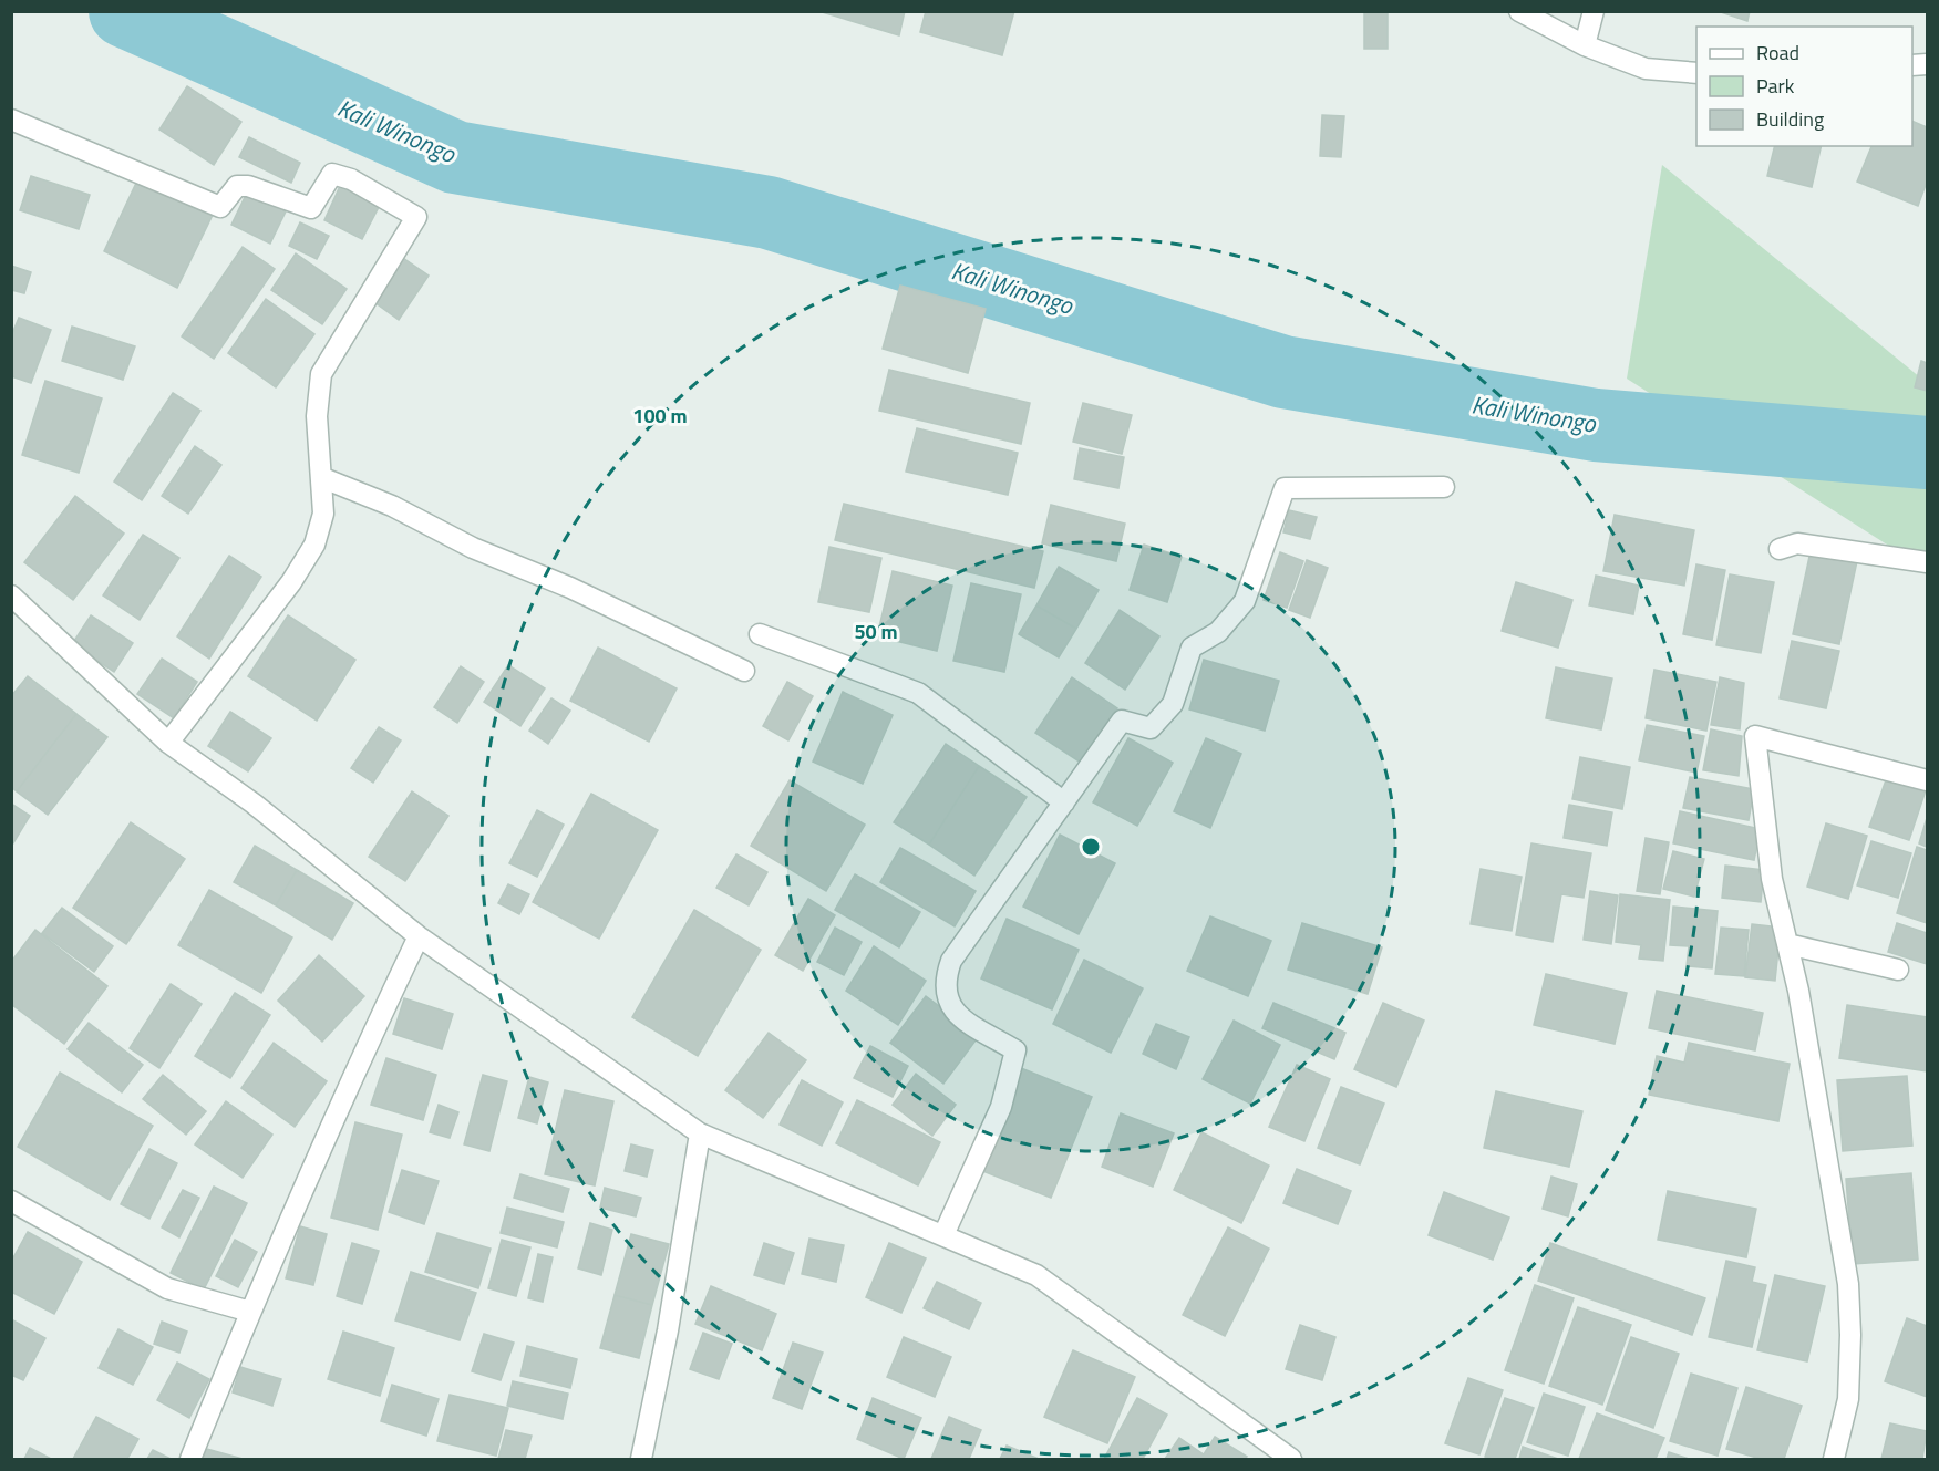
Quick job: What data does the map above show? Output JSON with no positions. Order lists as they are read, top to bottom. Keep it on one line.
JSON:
{"water":["Kali Winongo"],"legend":["Road","Park","Building"],"rings":["100 m","50 m"]}
